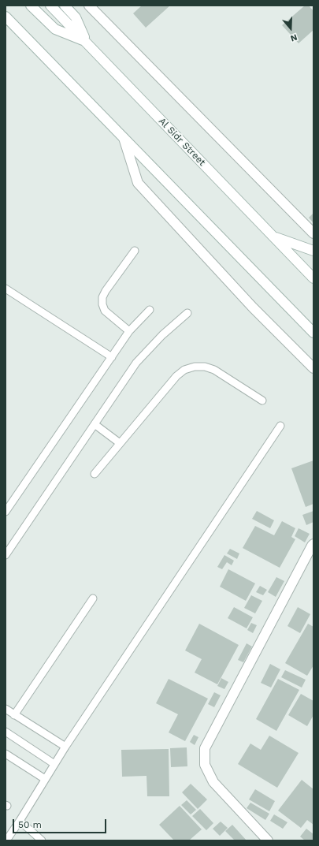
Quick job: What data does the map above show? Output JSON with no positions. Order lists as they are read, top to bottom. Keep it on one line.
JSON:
{"streets":{"main road":["Al Sidr Street"]},"scale_bar":"50 m","north":"bottom"}
